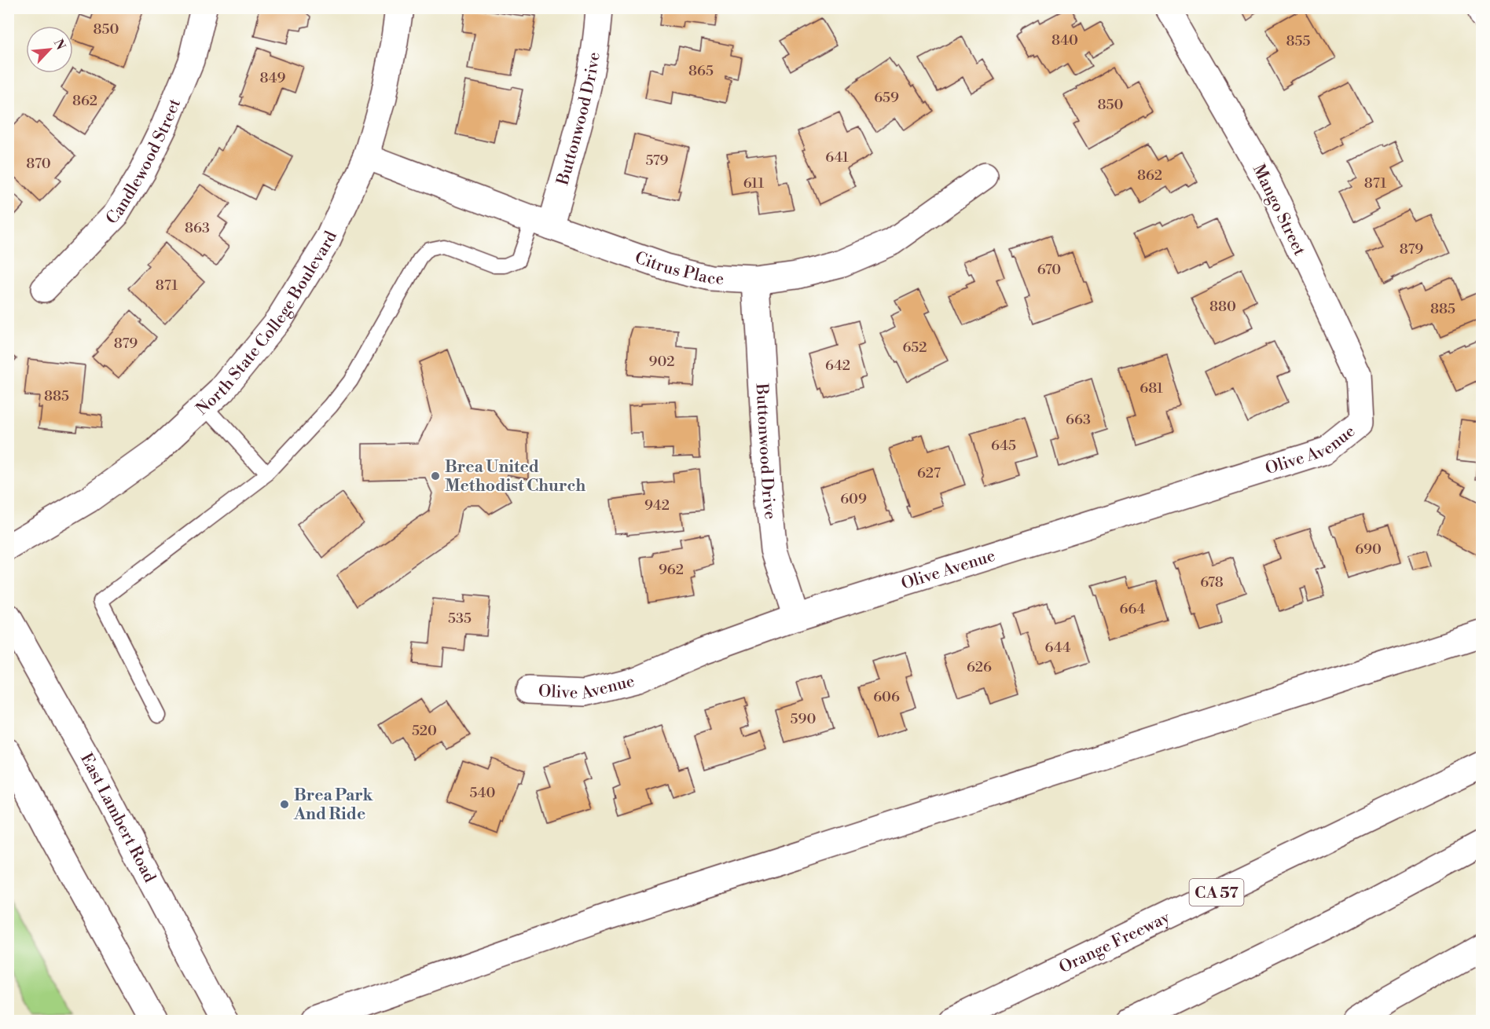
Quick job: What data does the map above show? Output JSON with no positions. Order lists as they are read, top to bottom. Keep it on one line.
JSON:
{"streets":{"main road":["Buttonwood Drive","Candlewood Street","Mango Street","Citrus Place","North State College Boulevard","Olive Avenue","East Lambert Road","CA 57","Orange Freeway"]},"crossings":[["Buttonwood Drive","Citrus Place"],["Buttonwood Drive","Olive Avenue"],["Mango Street","Olive Avenue"],["Citrus Place","North State College Boulevard"]],"places":["Brea United Methodist Church","Brea Park And Ride"],"house_numbers":["850","840","855","865","849","659","862","850","641","579","870","862","611","871","863","879","670","871","880","885","879","652","902","642","681","885","663","645","627","609","942","690","962","678","664","535","644","626","606","590","520","540"],"north":"top right"}
